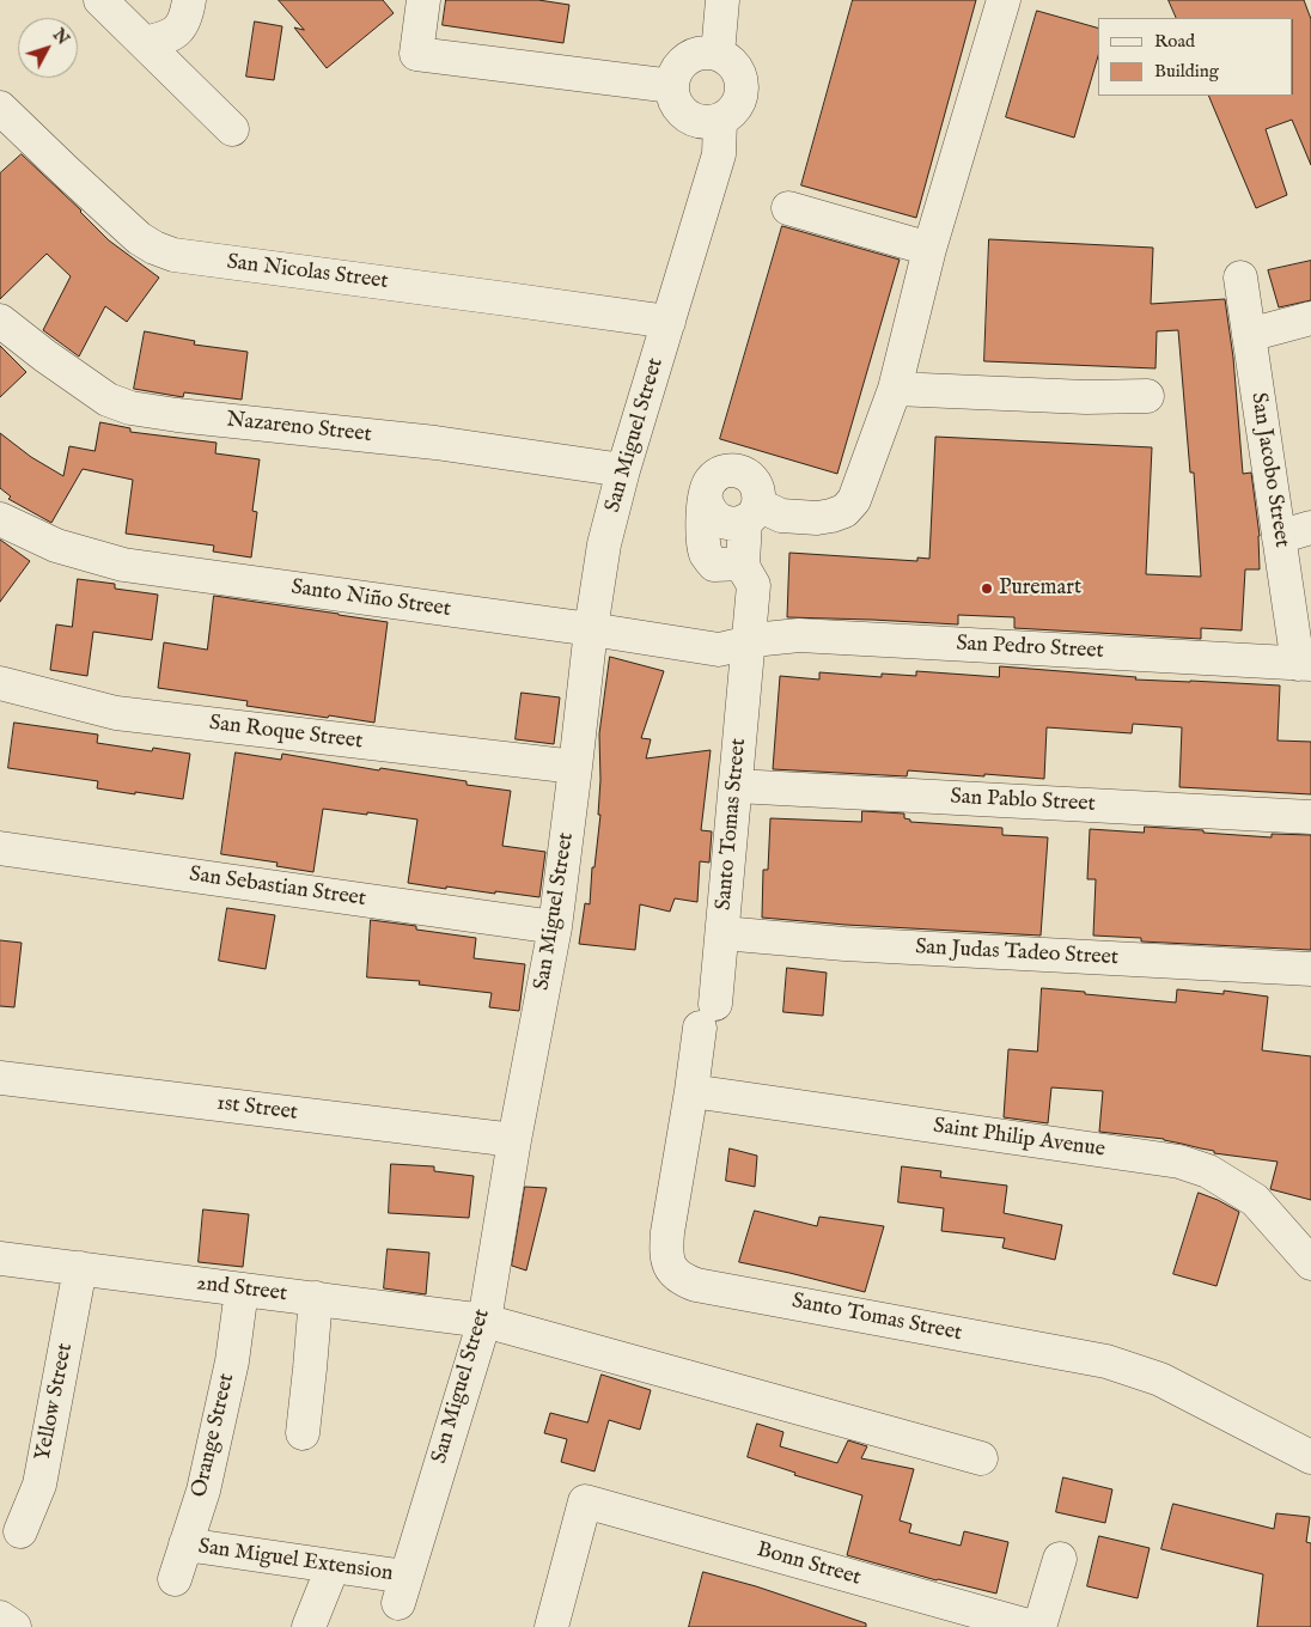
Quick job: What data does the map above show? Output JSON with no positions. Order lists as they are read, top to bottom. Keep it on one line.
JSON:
{"streets":{"street":["San Nicolas Street","Nazareno Street","San Miguel Street","San Jacobo Street","Santo Niño Street","San Pedro Street","San Roque Street","San Pablo Street","Santo Tomas Street","San Sebastian Street","San Judas Tadeo Street","1st Street","Saint Philip Avenue","2nd Street","Yellow Street","Orange Street","San Miguel Extension","Bonn Street"]},"crossings":[["San Nicolas Street","San Miguel Street"],["Nazareno Street","San Miguel Street"],["San Miguel Street","Santo Niño Street"],["San Miguel Street","San Roque Street"],["San Miguel Street","San Sebastian Street"],["San Miguel Street","1st Street"],["San Miguel Street","2nd Street"],["San Miguel Street","San Miguel Extension"],["San Jacobo Street","San Pedro Street"],["Santo Niño Street","San Pedro Street"],["Santo Niño Street","Santo Tomas Street"],["San Pedro Street","Santo Tomas Street"],["San Pablo Street","Santo Tomas Street"],["Santo Tomas Street","San Judas Tadeo Street"],["Santo Tomas Street","Saint Philip Avenue"],["2nd Street","Yellow Street"],["2nd Street","Orange Street"],["Orange Street","San Miguel Extension"]],"places":["Puremart"],"legend":["Road","Building"],"north":"top right"}
